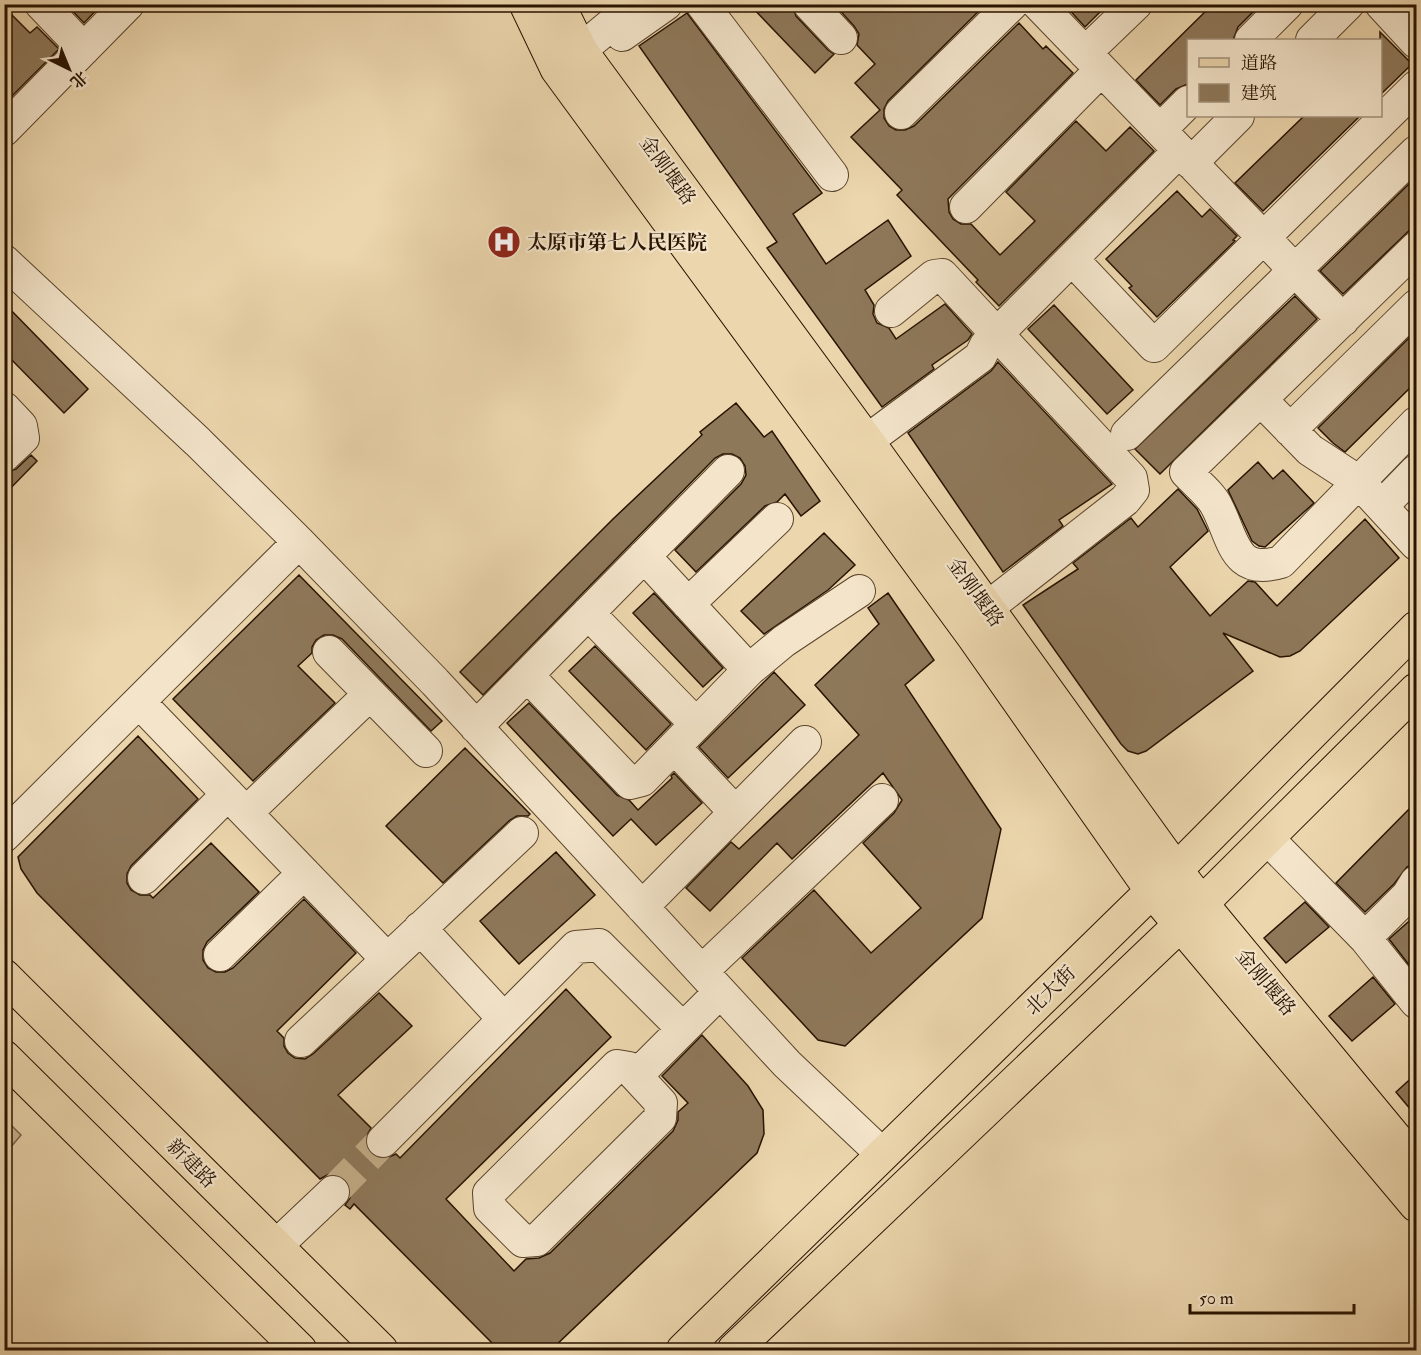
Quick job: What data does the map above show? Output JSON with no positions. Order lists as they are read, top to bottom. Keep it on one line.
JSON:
{"streets":{"main road":["金刚堰路","北大街","新建路"]},"crossings":[["金刚堰路","北大街"]],"places":{"hospital":["太原市第七人民医院"]},"legend":["道路","建筑"],"scale_bar":"50 m","north":"bottom right"}
